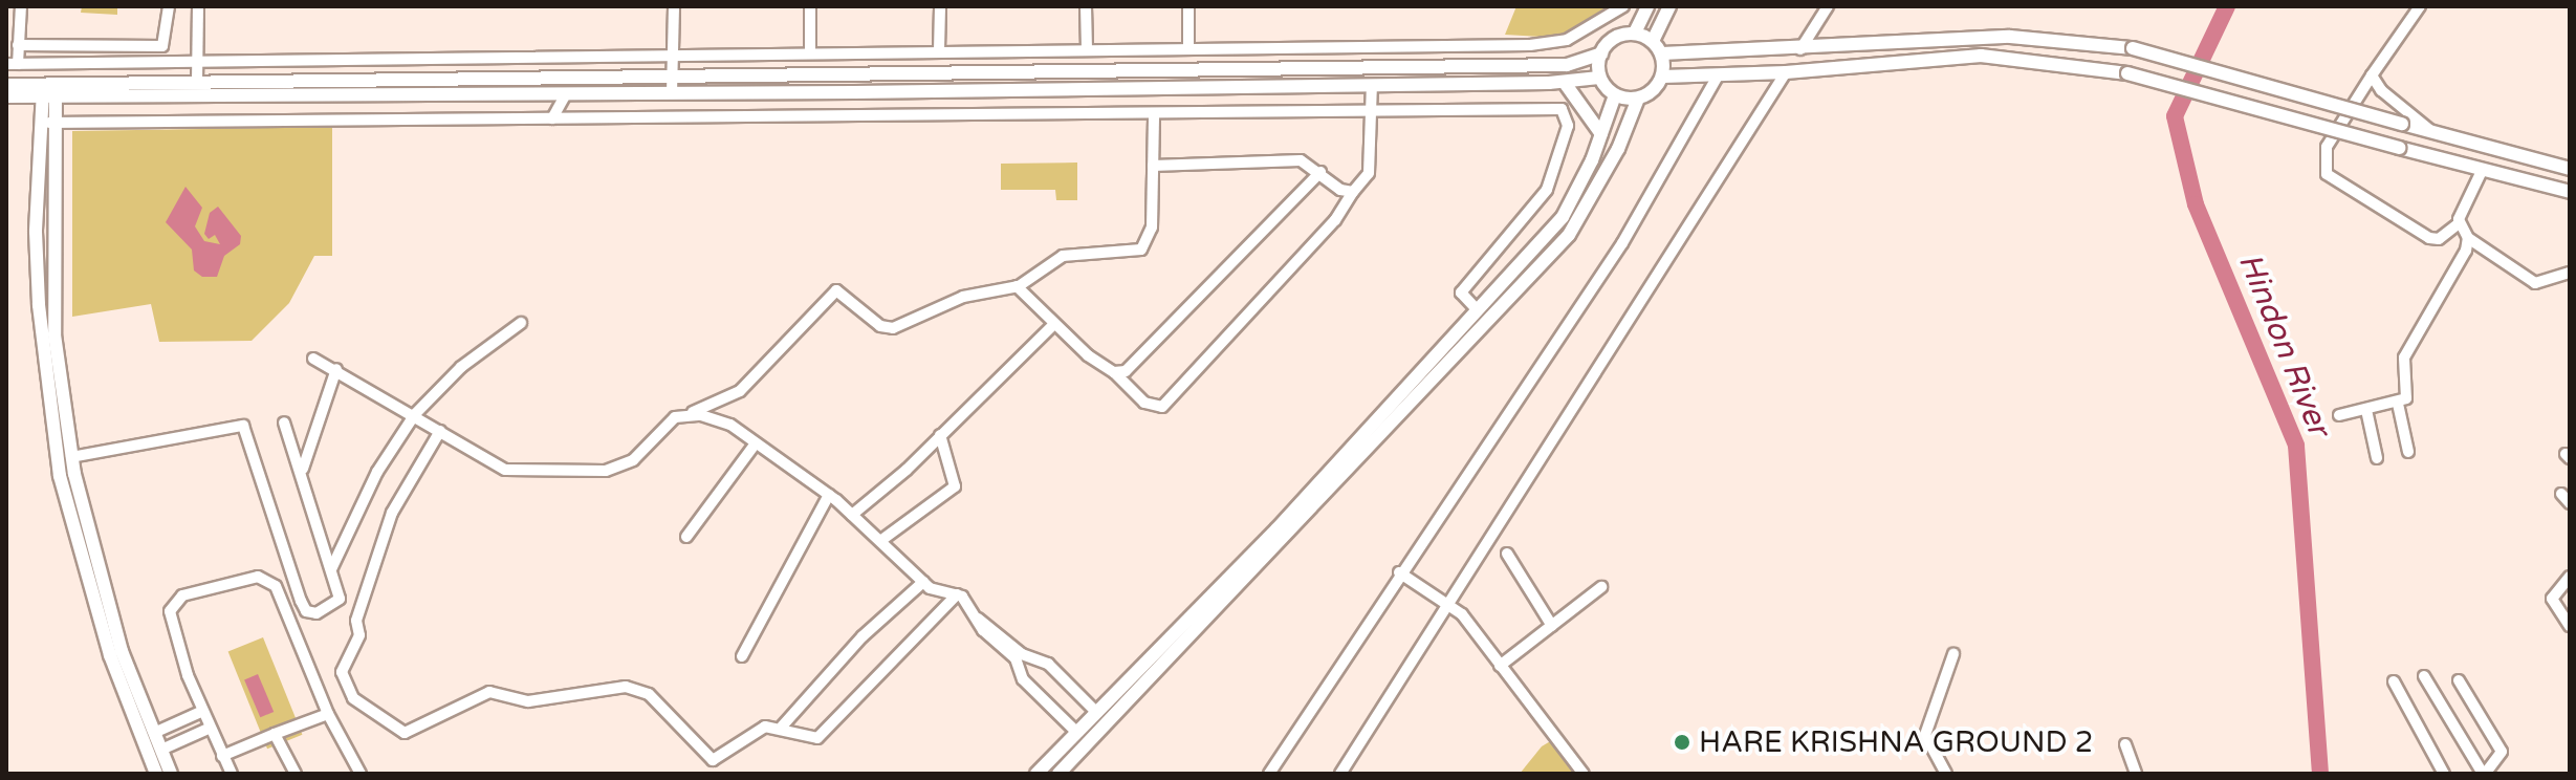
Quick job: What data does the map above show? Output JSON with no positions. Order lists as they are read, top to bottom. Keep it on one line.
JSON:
{"water":["Hindon River"],"places":["HARE KRISHNA GROUND 2"]}
